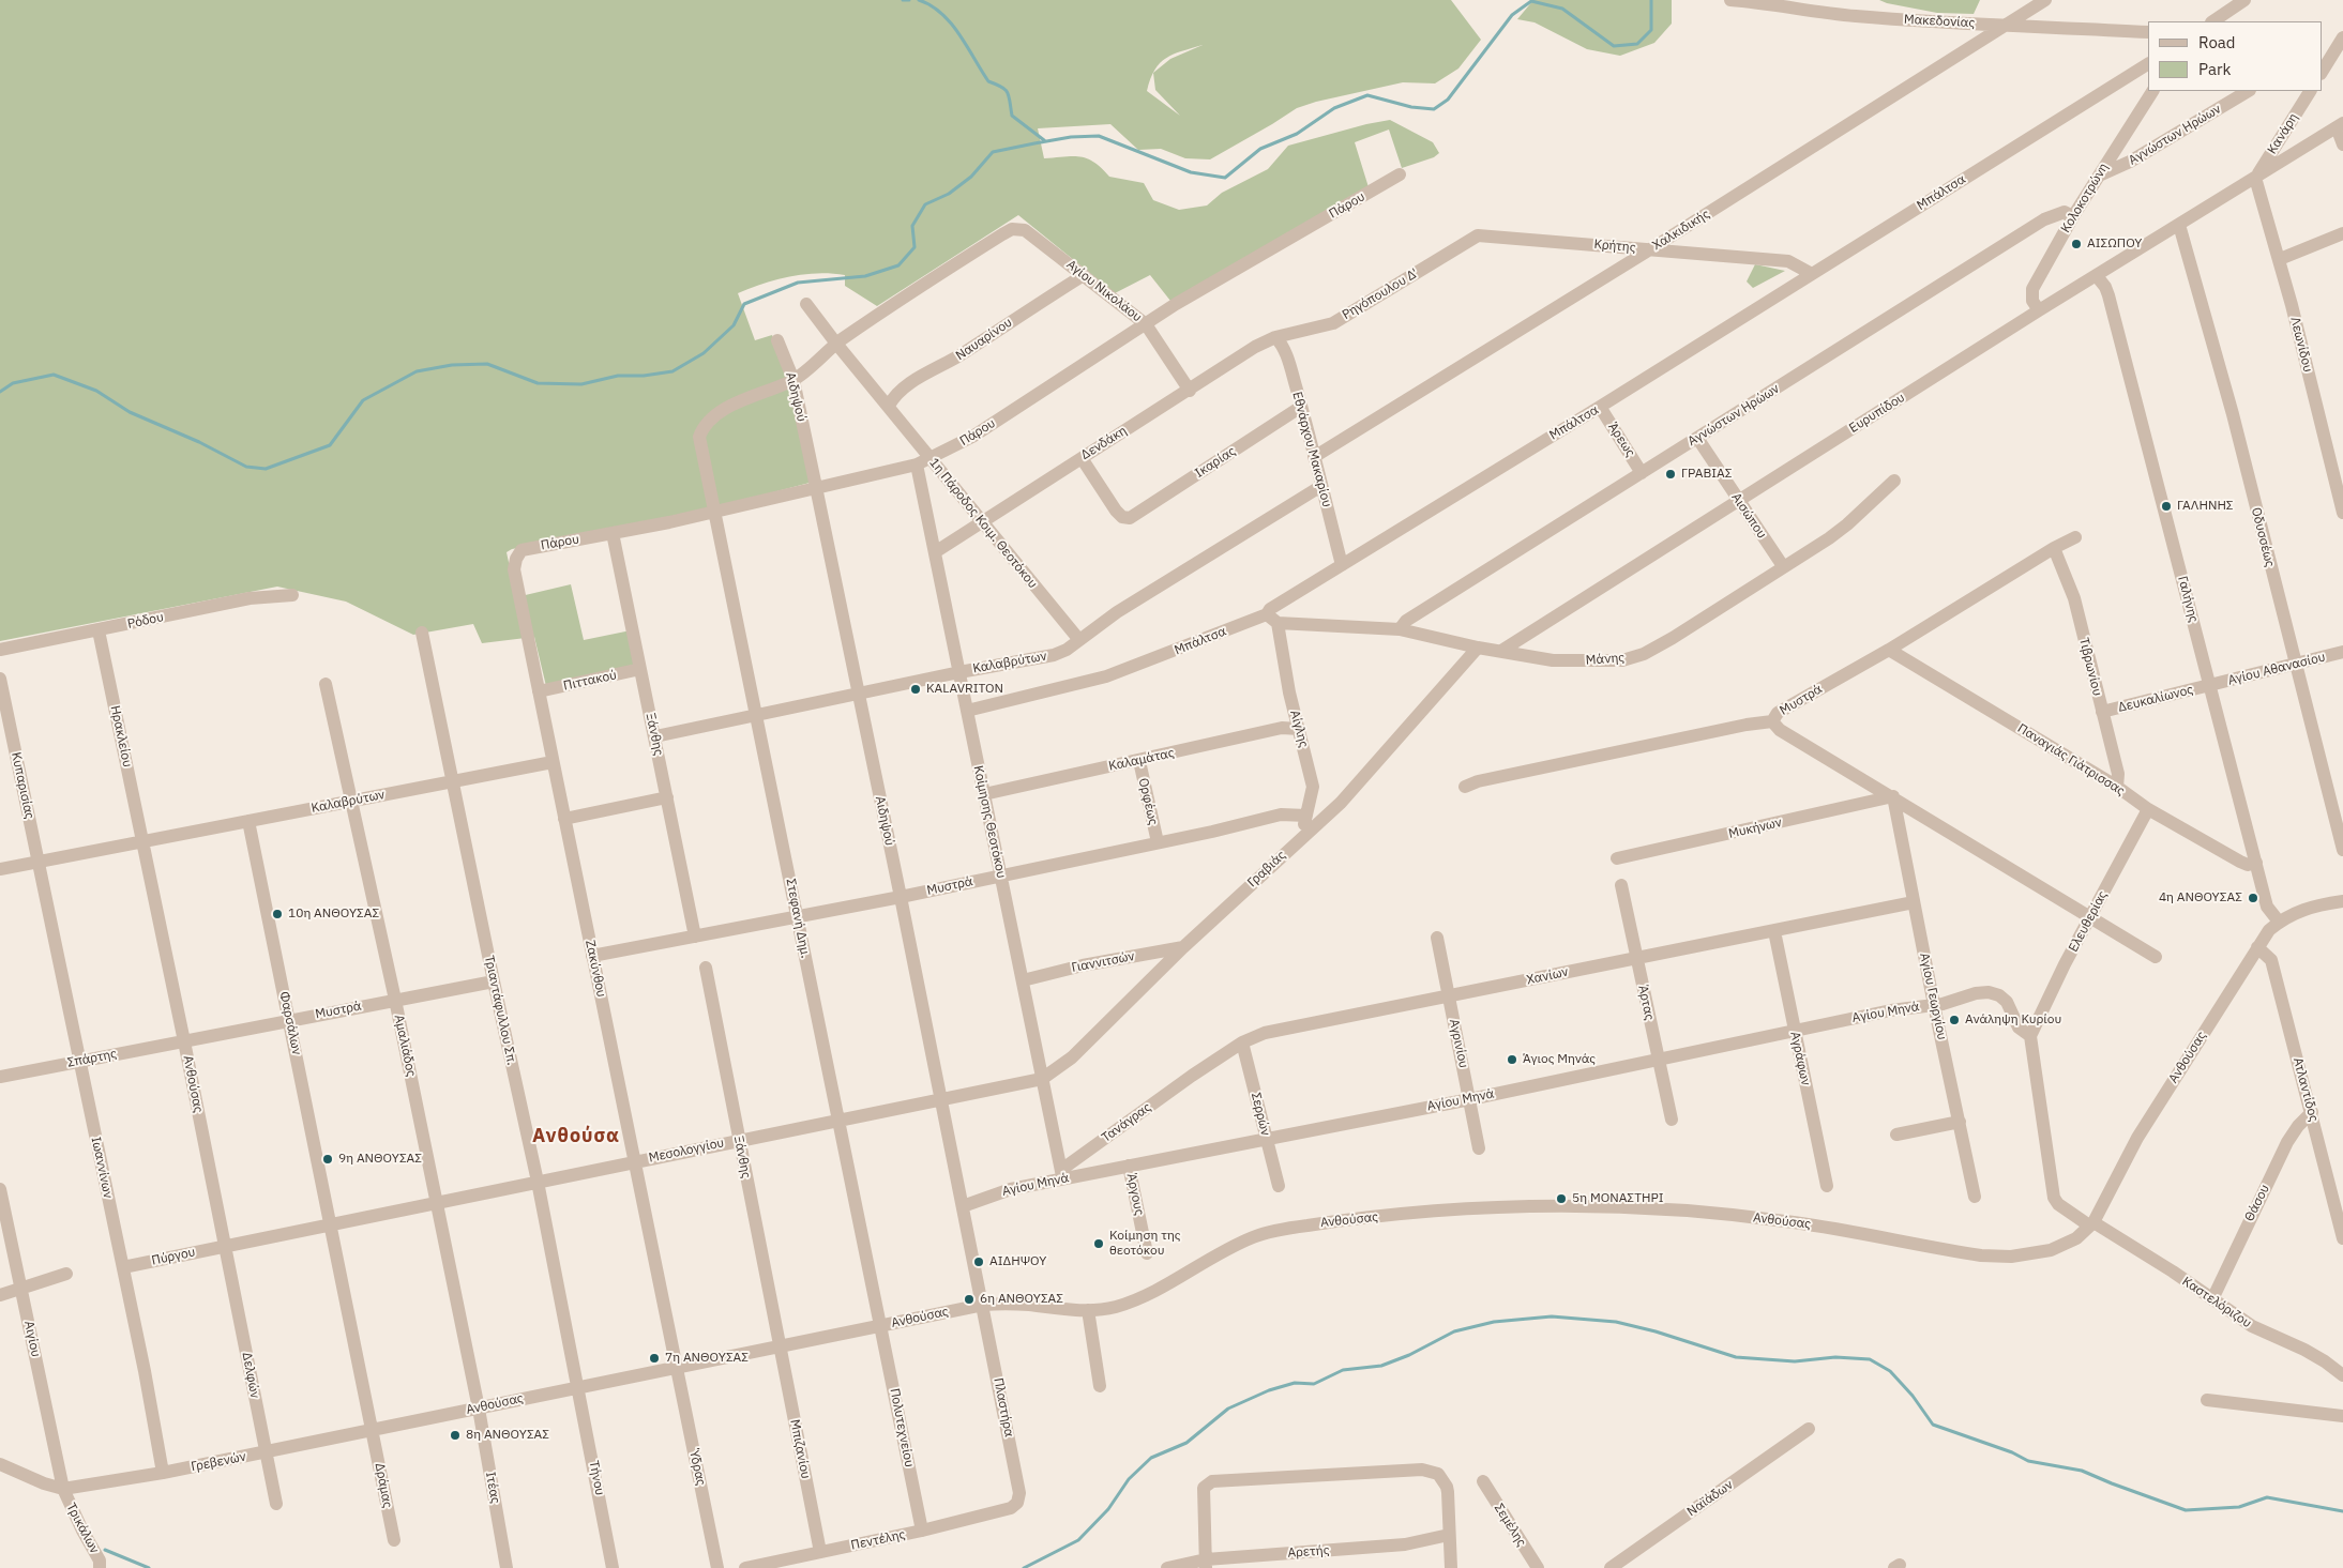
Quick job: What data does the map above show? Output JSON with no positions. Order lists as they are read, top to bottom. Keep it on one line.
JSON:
{"streets":{"street":["Μακεδονίας","Κανάρη","Αγνώστων Ηρώων","Μπάλτσα","Κολοκοτρώνη","Πάρου","Χαλκιδικής","Κρήτης","Αγίου Νικολάου","Ρηγόπουλου Δ'","Ναυαρίνου","Λεωνίδου","Αιδηψού","Ευρυπίδου","Άρεως","Δενδάκη","Εθνάρχου Μακαρίου","Ικαρίας","Αισώπου","1η Πάροδος Κοιμ. Θεοτόκου","Οδυσσέως","Γαλήνης","Ρόδου","Μάνης","Καλαβρύτων","Τιβρωνίου","Αγίου Αθανασίου","Πιττακού","Δευκαλίωνος","Μυστρά","Αίγλης","Ξάνθης","Ηρακλείου","Καλαμάτας","Παναγιάς Γιάτρισσας","Κυπαρισίας","Ορφέως","Κοίμησης Θεοτόκου","Μυκήνων","Γραβιάς","Στεφανή Δημ.","Ελευθερίας","Γιαννιτσών","Ζακύνθου","Χανίων","Αγίου Γεωργίου","Άρτας","Τριαντάφυλλου Σπ.","Αγίου Μηνά","Φαρσάλων","Αγρινίου","Αμαλιάδος","Ανθούσας","Σπάρτης","Αγράφων","Ατλαντίδος","Σερρών","Τανάγρας","Μεσολογγίου","Ιωαννίνων","Άργους","Θάσου","Πύργου","Καστελόριζου","Αιγίου","Δελφών","Πλαστήρα","Πολυτεχνείου","Μπιζανίου","Γρεβενών","Ύδρας","Τήνου","Δράμας","Ιτέας","Ναϊάδων","Σεμέλης","Τρικάλων","Πεντέλης","Αρετής"]},"crossings":[["Μακεδονίας","Χαλκιδικής"],["Κανάρη","Λεωνίδου"],["Κανάρη","Ευρυπίδου"],["Αγνώστων Ηρώων","Κολοκοτρώνη"],["Αγνώστων Ηρώων","Άρεως"],["Αγνώστων Ηρώων","Αισώπου"],["Αγνώστων Ηρώων","Μάνης"],["Μπάλτσα","Κρήτης"],["Μπάλτσα","Άρεως"],["Μπάλτσα","Εθνάρχου Μακαρίου"],["Μπάλτσα","Κοίμησης Θεοτόκου"],["Κολοκοτρώνη","Ευρυπίδου"],["Πάρου","Αγίου Νικολάου"],["Πάρου","Αιδηψού"],["Πάρου","1η Πάροδος Κοιμ. Θεοτόκου"],["Πάρου","Ξάνθης"],["Πάρου","Κοίμησης Θεοτόκου"],["Πάρου","Στεφανή Δημ."],["Πάρου","Ζακύνθου"],["Χαλκιδικής","Κρήτης"],["Χαλκιδικής","Εθνάρχου Μακαρίου"],["Κρήτης","Ρηγόπουλου Δ'"],["Αγίου Νικολάου","Ναυαρίνου"],["Αγίου Νικολάου","Δενδάκη"],["Αγίου Νικολάου","Στεφανή Δημ."],["Ρηγόπουλου Δ'","Δενδάκη"],["Ρηγόπουλου Δ'","Εθνάρχου Μακαρίου"],["Ναυαρίνου","1η Πάροδος Κοιμ. Θεοτόκου"],["Λεωνίδου","Ευρυπίδου"],["Αιδηψού","Καλαβρύτων"],["Αιδηψού","Μυστρά"],["Αιδηψού","Στεφανή Δημ."],["Αιδηψού","Αγίου Μηνά"],["Αιδηψού","Ανθούσας"],["Αιδηψού","Μεσολογγίου"],["Αιδηψού","Πλαστήρα"],["Ευρυπίδου","Αισώπου"],["Ευρυπίδου","Οδυσσέως"],["Ευρυπίδου","Γαλήνης"],["Ευρυπίδου","Μάνης"],["Δενδάκη","Εθνάρχου Μακαρίου"],["Δενδάκη","Ικαρίας"],["Δενδάκη","1η Πάροδος Κοιμ. Θεοτόκου"],["Δενδάκη","Κοίμησης Θεοτόκου"],["Εθνάρχου Μακαρίου","Ικαρίας"],["Εθνάρχου Μακαρίου","Καλαβρύτων"],["Αισώπου","Μάνης"],["1η Πάροδος Κοιμ. Θεοτόκου","Καλαβρύτων"],["1η Πάροδος Κοιμ. Θεοτόκου","Στεφανή Δημ."],["Οδυσσέως","Αγίου Αθανασίου"],["Γαλήνης","Αγίου Αθανασίου"],["Γαλήνης","Δευκαλίωνος"],["Γαλήνης","Παναγιάς Γιάτρισσας"],["Γαλήνης","Ανθούσας"],["Ρόδου","Ηρακλείου"],["Μάνης","Αίγλης"],["Μάνης","Γραβιάς"],["Καλαβρύτων","Ξάνθης"],["Καλαβρύτων","Ηρακλείου"],["Καλαβρύτων","Κοίμησης Θεοτόκου"],["Καλαβρύτων","Στεφανή Δημ."],["Καλαβρύτων","Ζακύνθου"],["Καλαβρύτων","Τριαντάφυλλου Σπ."],["Καλαβρύτων","Φαρσάλων"],["Καλαβρύτων","Αμαλιάδος"],["Καλαβρύτων","Ανθούσας"],["Τιβρωνίου","Δευκαλίωνος"],["Τιβρωνίου","Μυστρά"],["Τιβρωνίου","Παναγιάς Γιάτρισσας"],["Αγίου Αθανασίου","Δευκαλίωνος"],["Πιττακού","Ξάνθης"],["Πιττακού","Ζακύνθου"],["Μυστρά","Αίγλης"],["Μυστρά","Ξάνθης"],["Μυστρά","Παναγιάς Γιάτρισσας"],["Μυστρά","Ορφέως"],["Μυστρά","Κοίμησης Θεοτόκου"],["Μυστρά","Στεφανή Δημ."],["Μυστρά","Ζακύνθου"],["Μυστρά","Τριαντάφυλλου Σπ."],["Μυστρά","Φαρσάλων"],["Μυστρά","Αμαλιάδος"],["Μυστρά","Ανθούσας"],["Μυστρά","Σπάρτης"],["Αίγλης","Καλαμάτας"],["Αίγλης","Γραβιάς"],["Ξάνθης","Ανθούσας"],["Ξάνθης","Μεσολογγίου"],["Ξάνθης","Μπιζανίου"],["Ηρακλείου","Ανθούσας"],["Καλαμάτας","Ορφέως"],["Καλαμάτας","Κοίμησης Θεοτόκου"],["Παναγιάς Γιάτρισσας","Ελευθερίας"],["Κυπαρισίας","Ιωαννίνων"],["Κοίμησης Θεοτόκου","Γραβιάς"],["Κοίμησης Θεοτόκου","Γιαννιτσών"],["Κοίμησης Θεοτόκου","Αγίου Μηνά"],["Κοίμησης Θεοτόκου","Τανάγρας"],["Κοίμησης Θεοτόκου","Μεσολογγίου"],["Μυκήνων","Αγίου Γεωργίου"],["Γραβιάς","Γιαννιτσών"],["Γραβιάς","Μεσολογγίου"],["Στεφανή Δημ.","Ανθούσας"],["Στεφανή Δημ.","Μεσολογγίου"],["Στεφανή Δημ.","Πολυτεχνείου"],["Ελευθερίας","Αγίου Μηνά"],["Ελευθερίας","Καστελόριζου"],["Ζακύνθου","Ανθούσας"],["Ζακύνθου","Μεσολογγίου"],["Ζακύνθου","Ύδρας"],["Χανίων","Αγίου Γεωργίου"],["Χανίων","Άρτας"],["Χανίων","Αγρινίου"],["Χανίων","Αγράφων"],["Χανίων","Σερρών"],["Χανίων","Τανάγρας"],["Αγίου Γεωργίου","Αγίου Μηνά"],["Άρτας","Αγίου Μηνά"],["Τριαντάφυλλου Σπ.","Ανθούσας"],["Τριαντάφυλλου Σπ.","Μεσολογγίου"],["Τριαντάφυλλου Σπ.","Τήνου"],["Αγίου Μηνά","Αγρινίου"],["Αγίου Μηνά","Αγράφων"],["Αγίου Μηνά","Σερρών"],["Αγίου Μηνά","Τανάγρας"],["Αγίου Μηνά","Άργους"],["Αγίου Μηνά","Καστελόριζου"],["Φαρσάλων","Μεσολογγίου"],["Αμαλιάδος","Ανθούσας"],["Αμαλιάδος","Μεσολογγίου"],["Αμαλιάδος","Ιτέας"],["Ανθούσας","Σπάρτης"],["Ανθούσας","Ατλαντίδος"],["Ανθούσας","Πύργου"],["Ανθούσας","Καστελόριζου"],["Ανθούσας","Δελφών"],["Ανθούσας","Πλαστήρα"],["Ανθούσας","Πολυτεχνείου"],["Ανθούσας","Μπιζανίου"],["Ανθούσας","Γρεβενών"],["Ανθούσας","Ύδρας"],["Ανθούσας","Τήνου"],["Ανθούσας","Δράμας"],["Ανθούσας","Ιτέας"],["Σπάρτης","Ιωαννίνων"],["Ατλαντίδος","Θάσου"],["Ιωαννίνων","Πύργου"],["Ιωαννίνων","Γρεβενών"],["Θάσου","Καστελόριζου"],["Πύργου","Δελφών"],["Αιγίου","Γρεβενών"],["Αιγίου","Τρικάλων"],["Δελφών","Γρεβενών"],["Πλαστήρα","Πεντέλης"],["Πολυτεχνείου","Πεντέλης"],["Μπιζανίου","Πεντέλης"],["Γρεβενών","Δράμας"],["Γρεβενών","Τρικάλων"]],"districts":["Ανθούσα"],"places":["ΑΙΣΩΠΟΥ","ΓΡΑΒΙΑΣ","ΓΑΛΗΝΗΣ","KALAVRITON","4η ΑΝΘΟΥΣΑΣ","10η ΑΝΘΟΥΣΑΣ","Ανάληψη Κυρίου","Άγιος Μηνάς","9η ΑΝΘΟΥΣΑΣ","5η ΜΟΝΑΣΤΗΡΙ","Κοίμηση της θεοτόκου","ΑΙΔΗΨΟΥ","6η ΑΝΘΟΥΣΑΣ","7η ΑΝΘΟΥΣΑΣ","8η ΑΝΘΟΥΣΑΣ"],"legend":["Road","Park"]}
